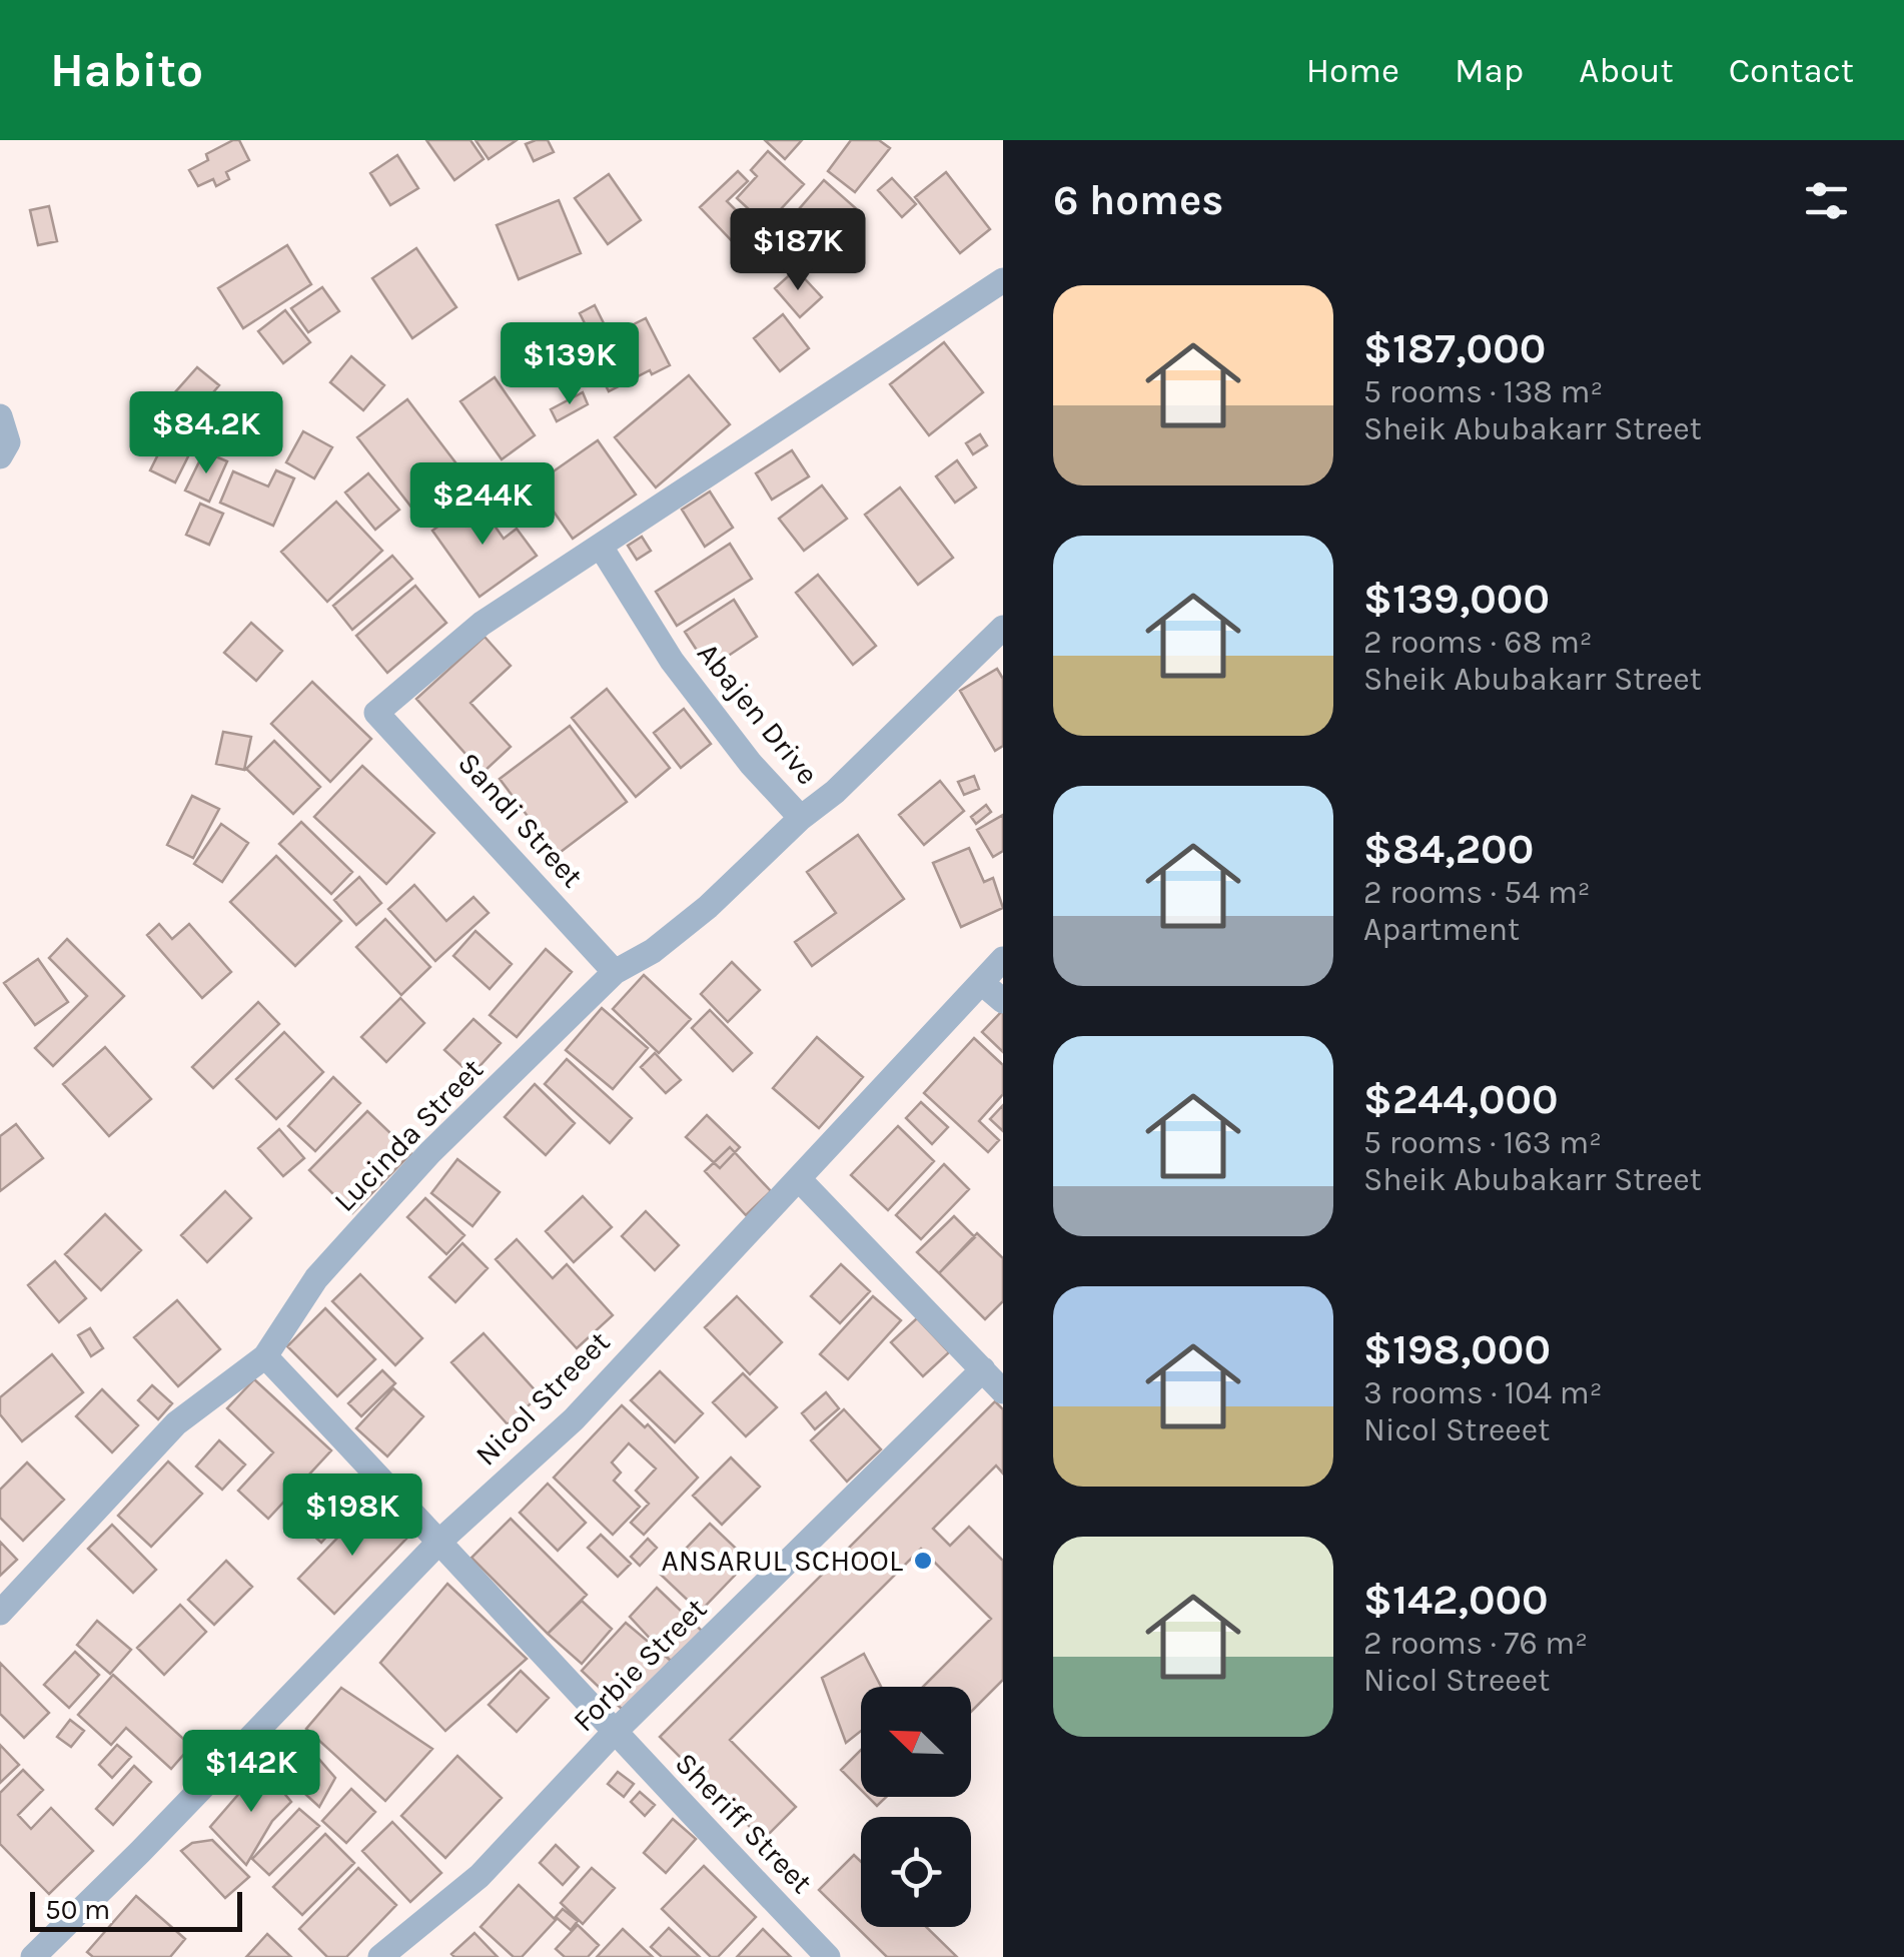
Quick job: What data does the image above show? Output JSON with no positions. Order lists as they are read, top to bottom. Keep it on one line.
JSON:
{"streets":{"street":["Abajen Drive","Sandi Street","Lucinda Street","Nicol Streeet","Forbie Street","Sheriff Street"]},"crossings":[["Abajen Drive","Sandi Street"],["Abajen Drive","Lucinda Street"],["Sandi Street","Lucinda Street"],["Lucinda Street","Sheriff Street"],["Nicol Streeet","Sheriff Street"],["Forbie Street","Sheriff Street"]],"places":["ANSARUL SCHOOL"],"scale_bar":"50 m","north":"top left","page":{"header":"Habito","nav":["Home","Map","About","Contact"],"heading":"6 homes","price":["$187K","$139K","$84.2K","$244K","$198K","$142K"],"list":[{"name":"$187,000","note":"5 rooms · 138 m² · Sheik Abubakarr Street"},{"name":"$139,000","note":"2 rooms · 68 m² · Sheik Abubakarr Street"},{"name":"$84,200","note":"2 rooms · 54 m² · Apartment"},{"name":"$244,000","note":"5 rooms · 163 m² · Sheik Abubakarr Street"},{"name":"$198,000","note":"3 rooms · 104 m² · Nicol Streeet"},{"name":"$142,000","note":"2 rooms · 76 m² · Nicol Streeet"}],"scale":"50 m"}}
